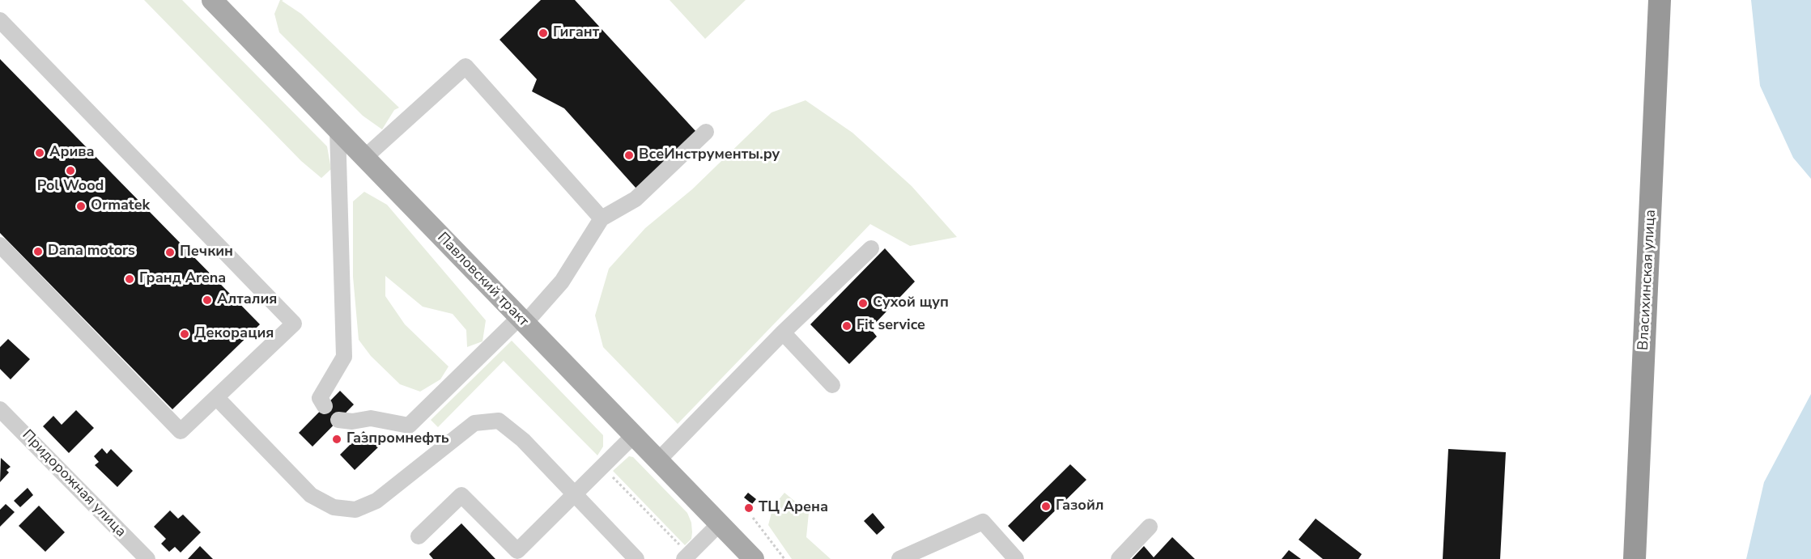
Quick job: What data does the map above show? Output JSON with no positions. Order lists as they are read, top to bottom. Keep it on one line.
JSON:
{"streets":{"highway":["Власихинская улица"],"main road":["Павловский тракт"],"street":["Придорожная улица"]},"places":["Гигант","Арива","ВсеИнструменты.ру","Pol Wood","Ormatek","Dana motors","Печкин","Гранд Arena","Алталия","Сухой щуп","Fit service","Декорация","Газпромнефть","Газойл","ТЦ Арена"]}
